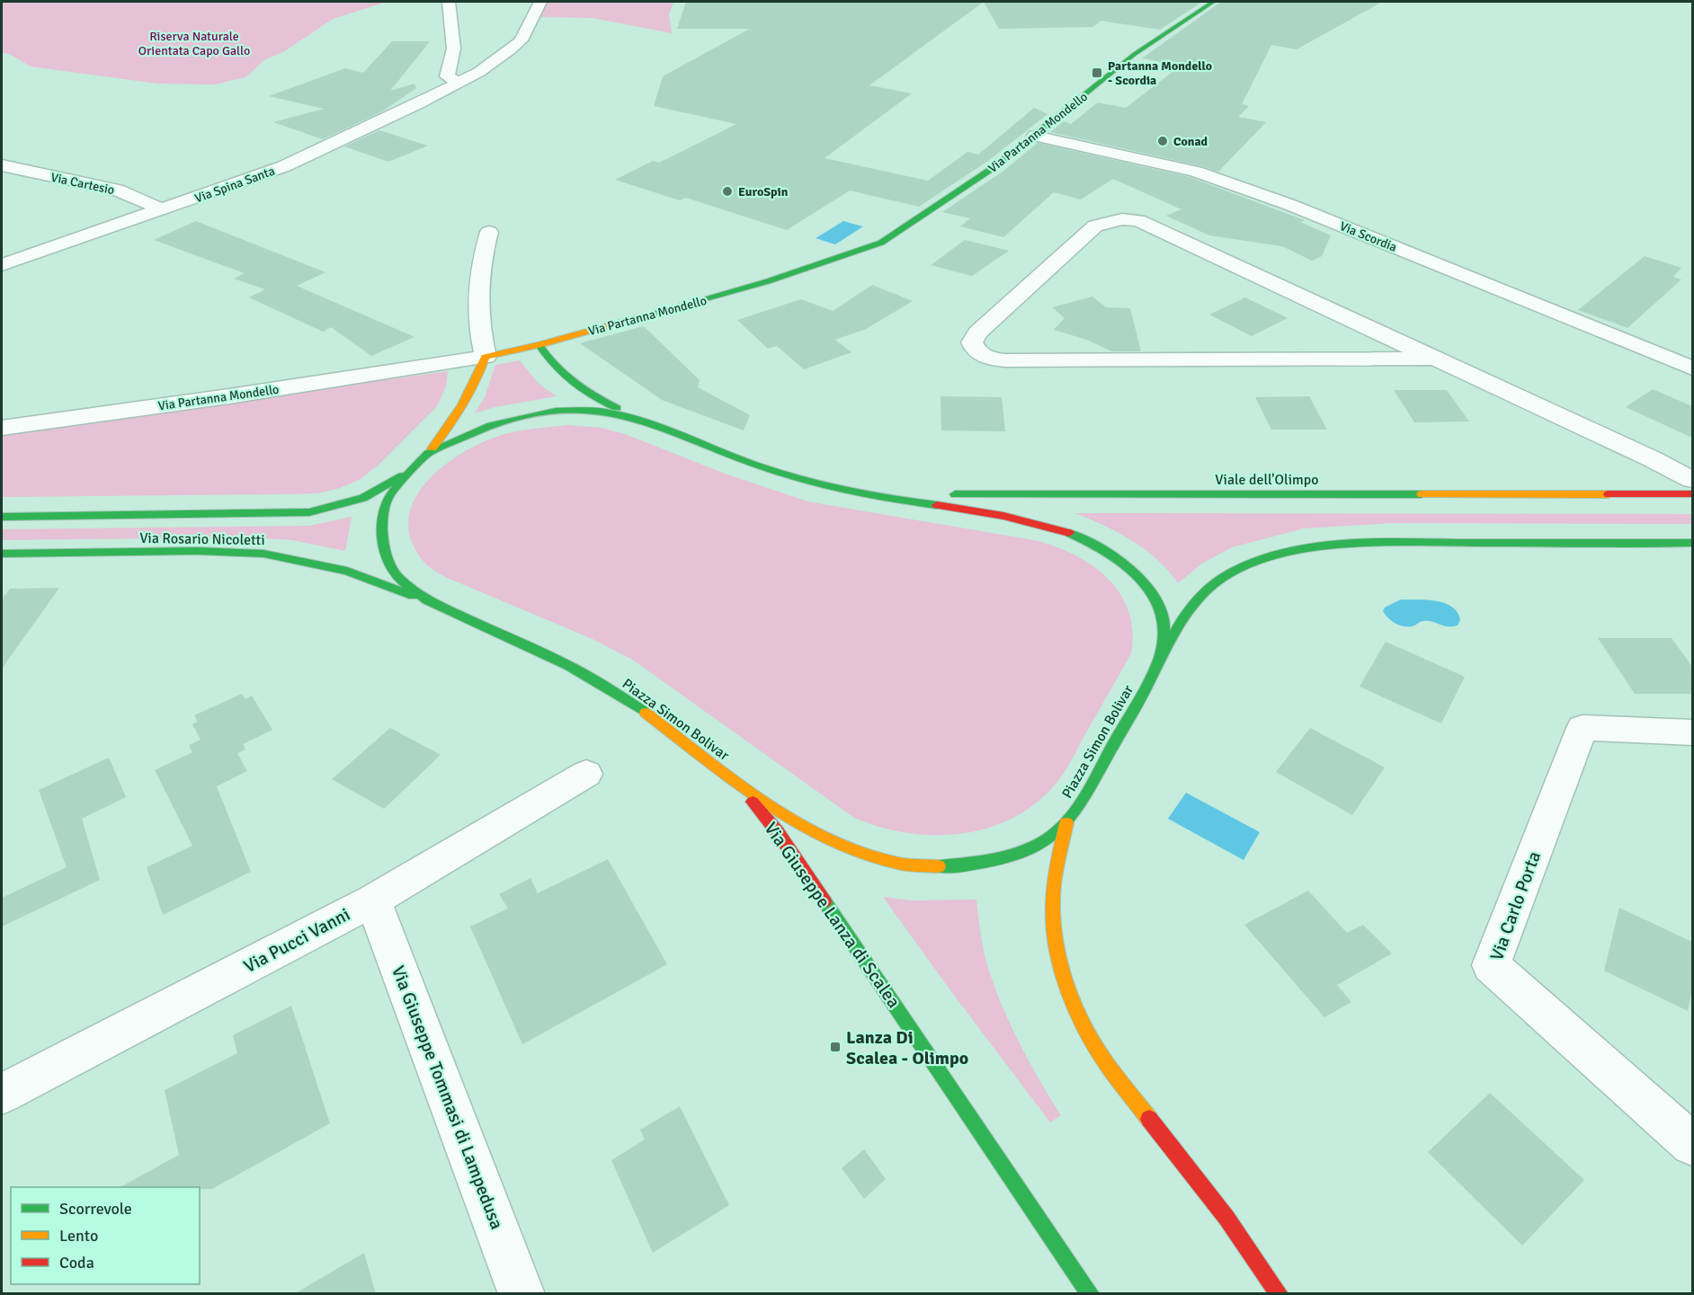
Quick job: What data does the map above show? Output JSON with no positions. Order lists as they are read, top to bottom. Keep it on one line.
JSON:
{"streets":{"main road":["Via Partanna Mondello","Viale dell'Olimpo","Via Rosario Nicoletti","Piazza Simon Bolivar","Via Giuseppe Lanza di Scalea"],"street":["Via Cartesio","Via Spina Santa","Via Scordia","Via Carlo Porta","Via Pucci Vanni","Via Giuseppe Tommasi di Lampedusa"]},"crossings":[["Via Partanna Mondello","Via Scordia"],["Via Cartesio","Via Spina Santa"],["Viale dell'Olimpo","Piazza Simon Bolivar"],["Via Rosario Nicoletti","Piazza Simon Bolivar"],["Piazza Simon Bolivar","Via Giuseppe Lanza di Scalea"],["Via Pucci Vanni","Via Giuseppe Tommasi di Lampedusa"]],"parks":["Riserva Naturale Orientata Capo Gallo"],"places":{"transit":["Partanna Mondello - Scordia","Lanza Di Scalea - Olimpo"],"other":["Conad","EuroSpin"]},"legend":["Scorrevole","Lento","Coda"]}
